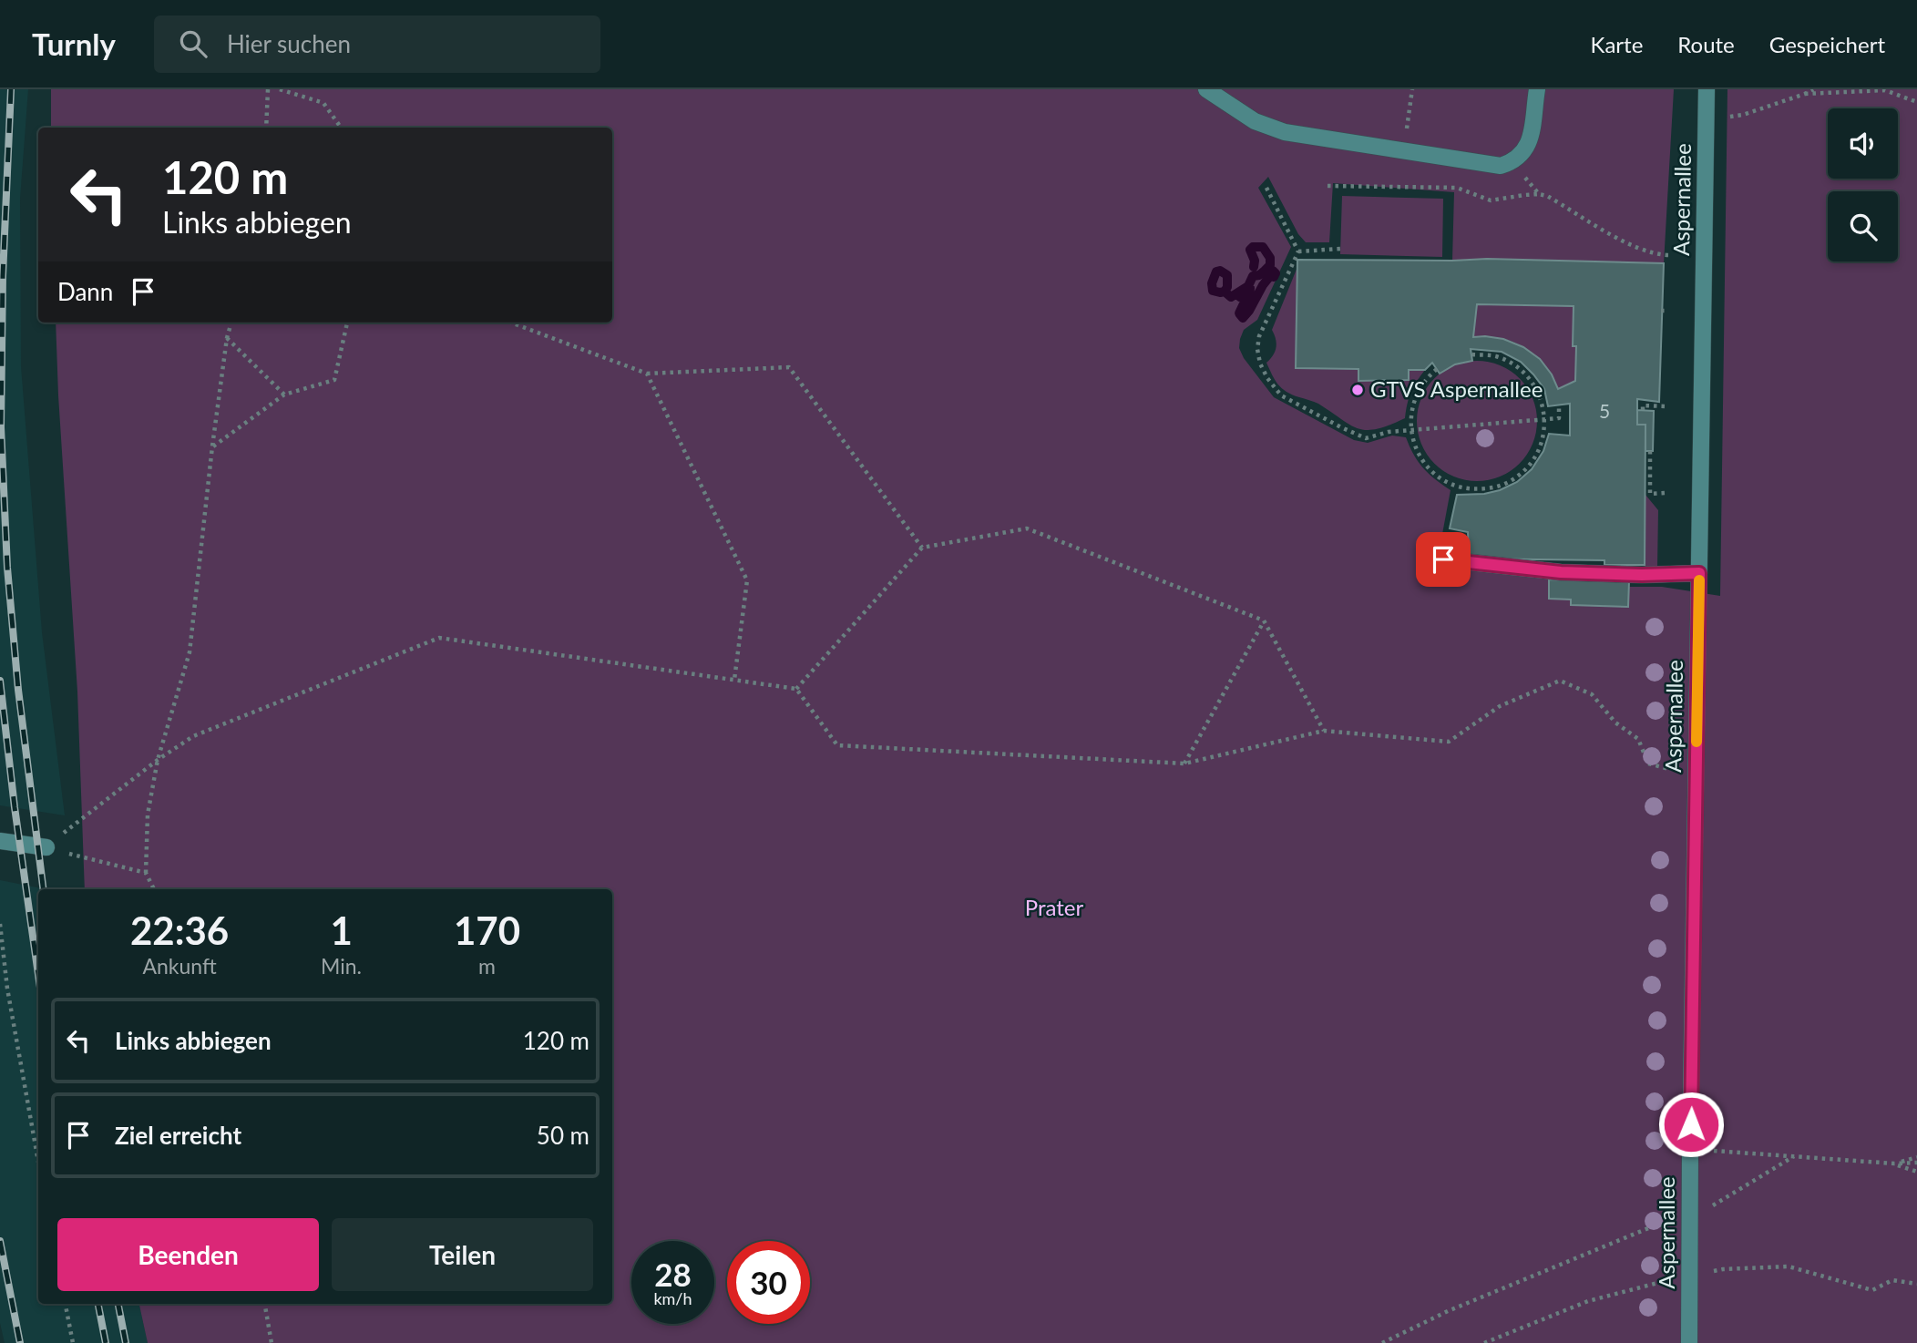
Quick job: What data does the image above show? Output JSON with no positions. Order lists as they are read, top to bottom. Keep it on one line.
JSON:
{"streets":{"street":["Aspernallee"]},"parks":["Prater"],"places":["GTVS Aspernallee"],"house_numbers":["5"],"page":{"header":"Turnly","search":"Hier suchen","nav":["Karte","Route","Gespeichert"],"turn":["120 m","Links abbiegen"],"then":"Dann","eta":["22:36","Ankunft","1","Min.","170","m"],"list":[{"name":"Links abbiegen","value":"120 m"},{"name":"Ziel erreicht","value":"50 m"}],"buttons":["Beenden","Teilen"],"speed":"28 km/h","limit":"30"}}
